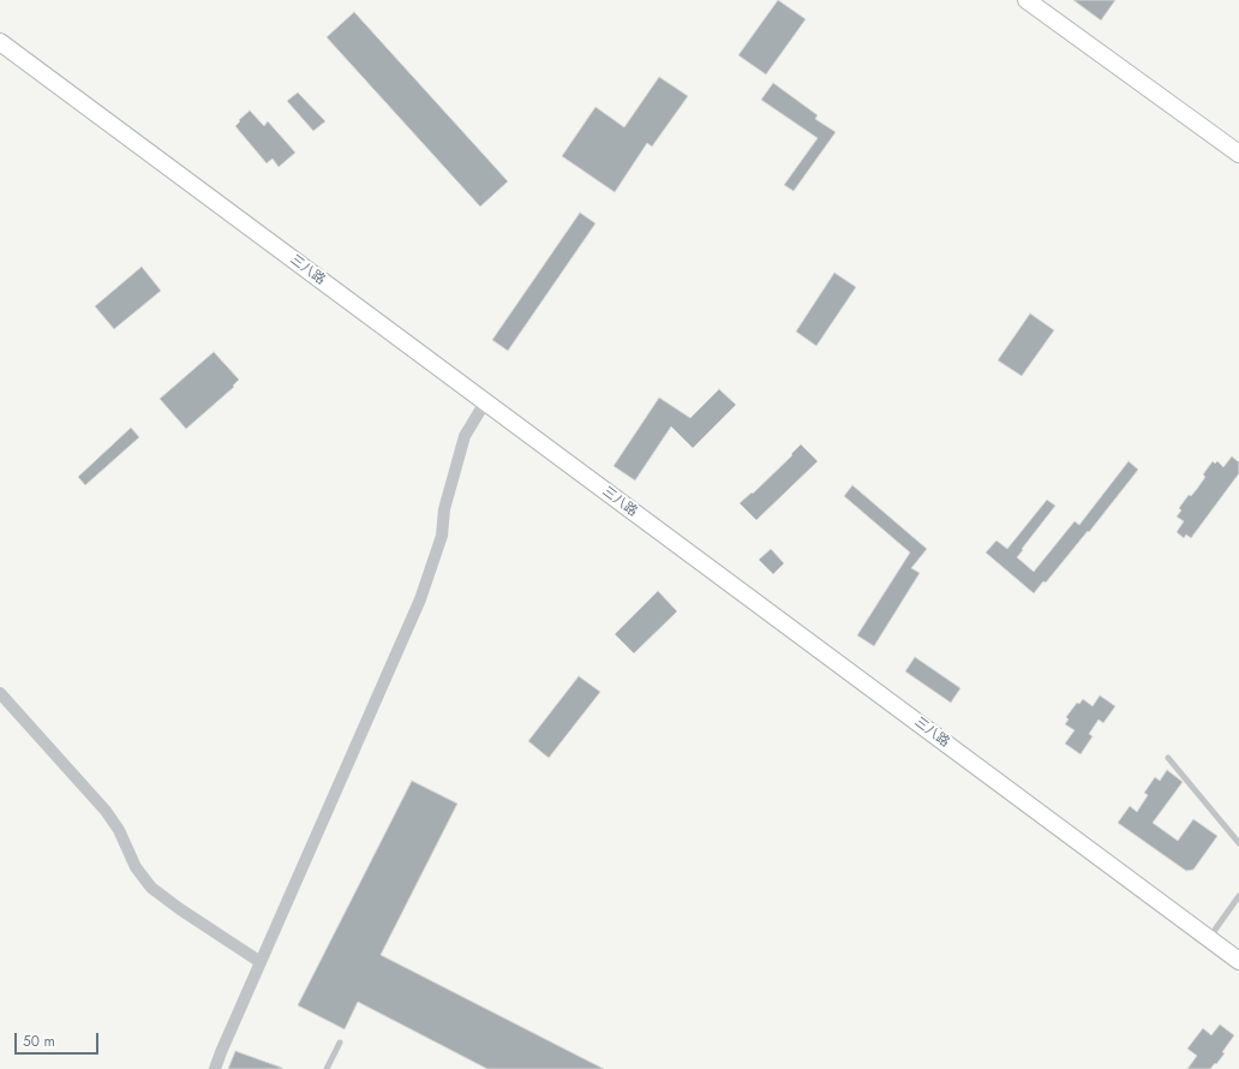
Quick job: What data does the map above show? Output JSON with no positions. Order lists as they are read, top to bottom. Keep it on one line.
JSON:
{"streets":{"main road":["三八路"]},"scale_bar":"50 m"}
